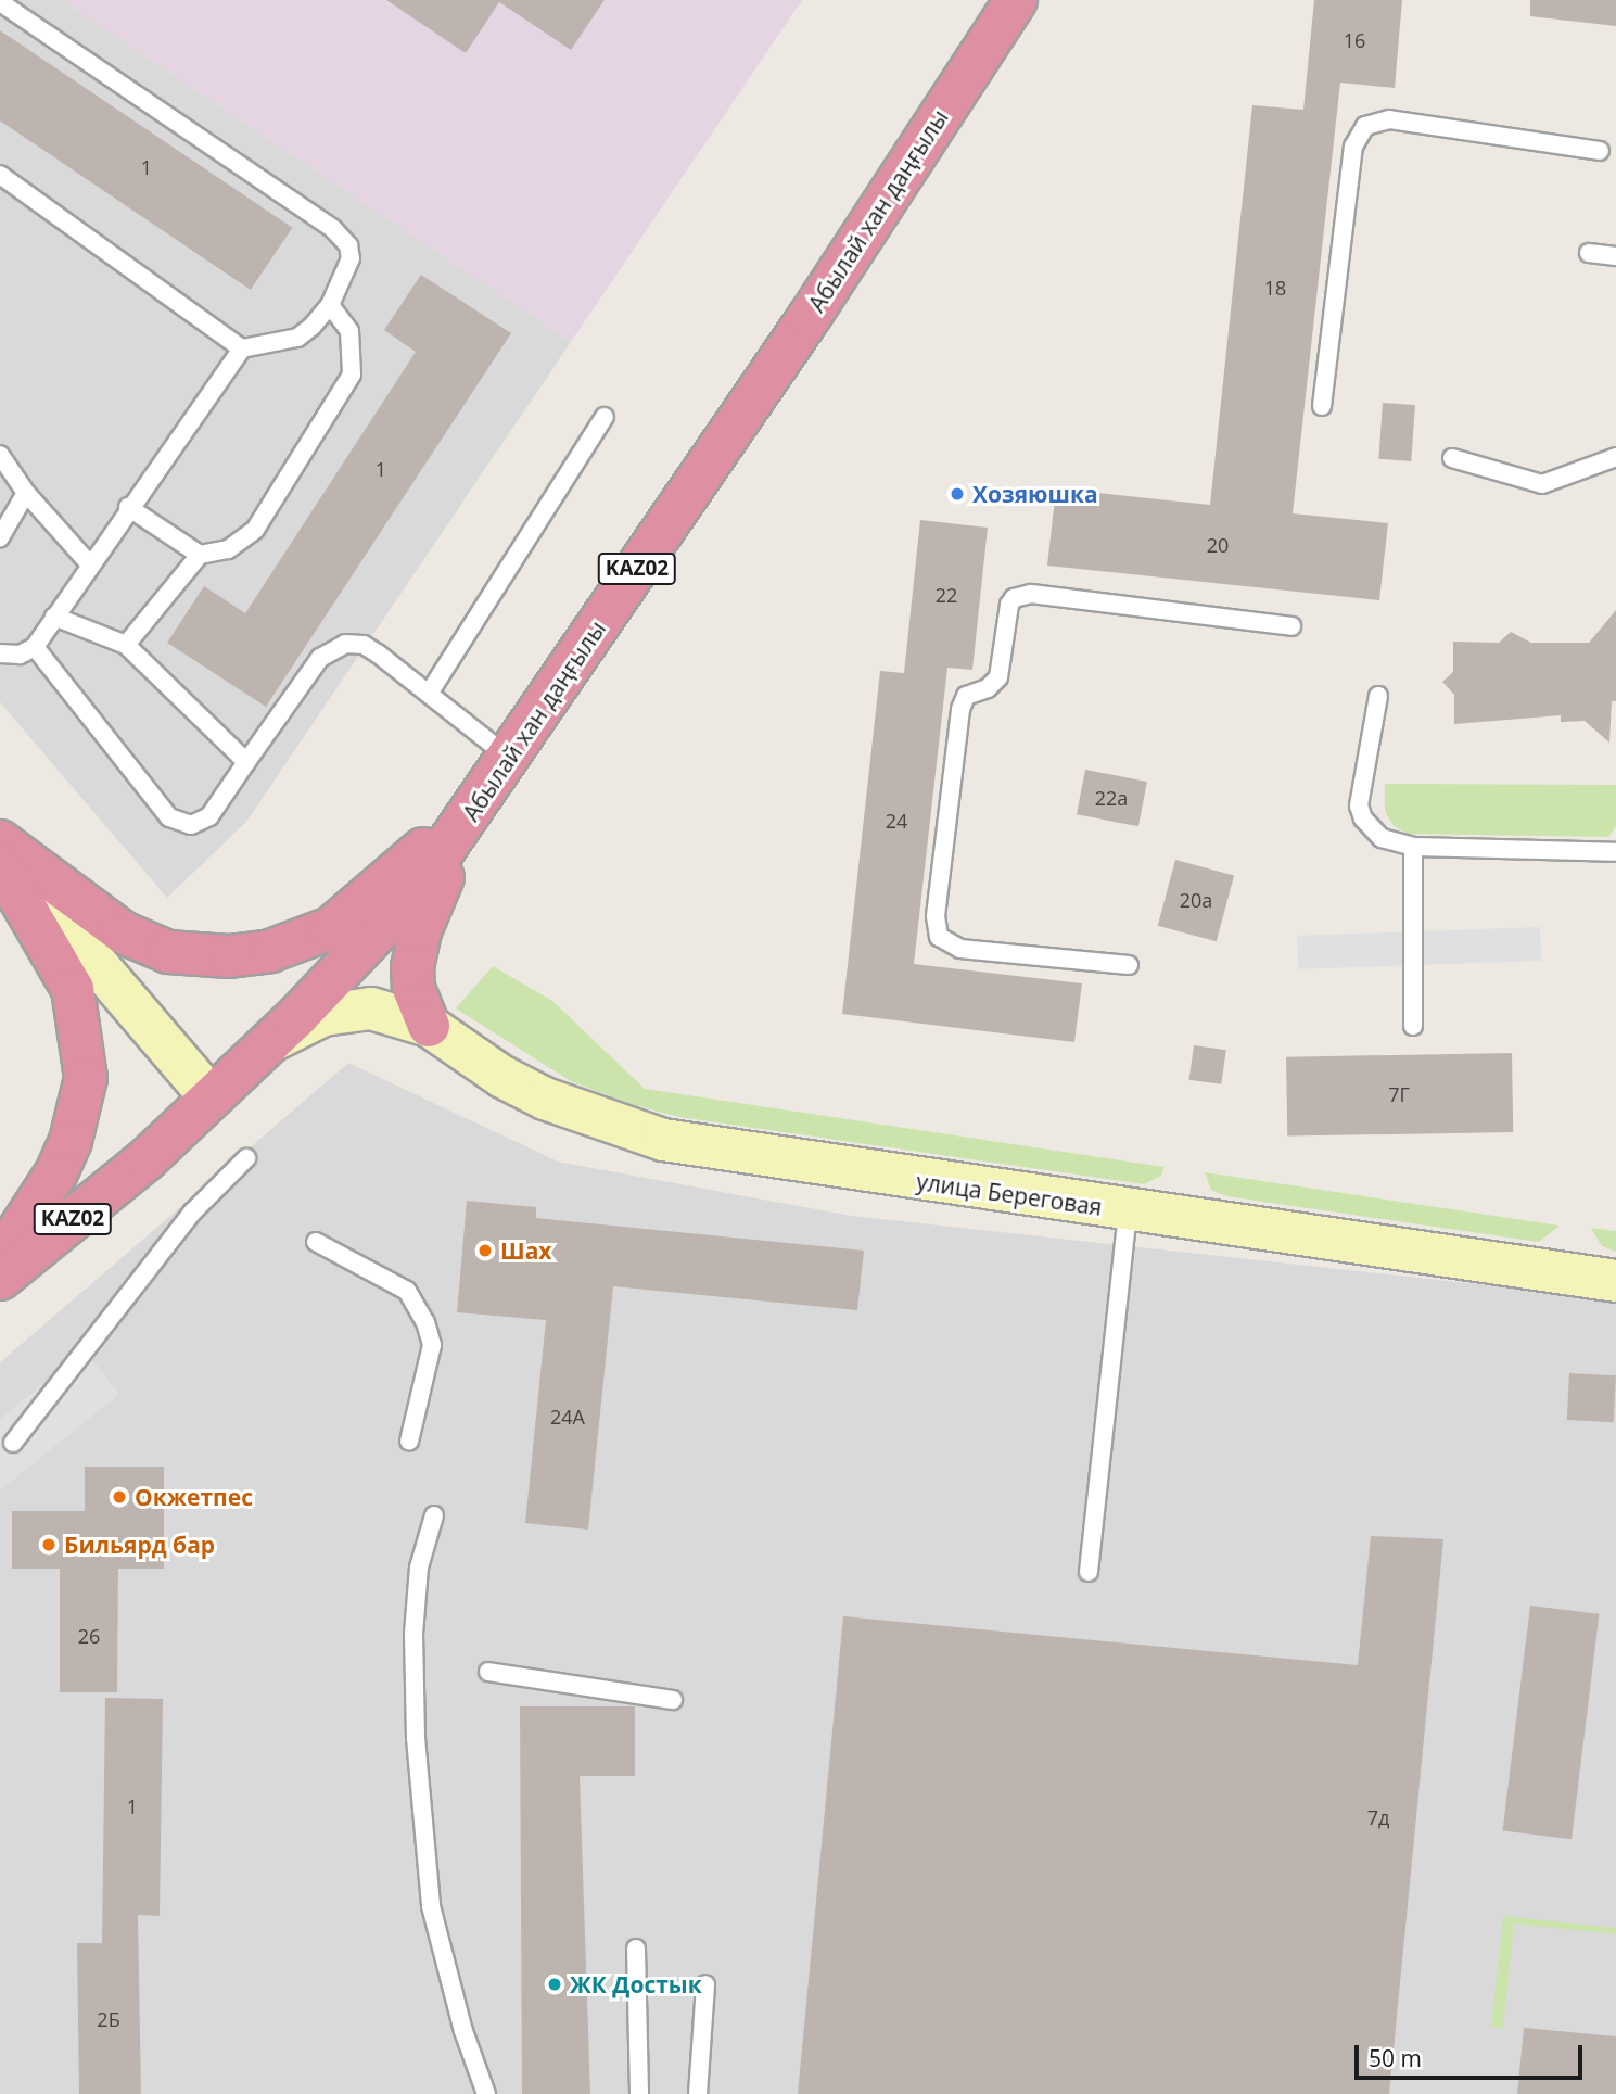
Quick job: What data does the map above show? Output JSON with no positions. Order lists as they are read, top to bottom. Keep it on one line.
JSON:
{"streets":{"highway":["Абылай хан даңғылы","KАZ02"],"street":["улица Береговая"]},"crossings":[["Абылай хан даңғылы","улица Береговая"]],"places":["Хозяюшка","Шах","Окжетпес","Бильярд бар","ЖК Достык"],"house_numbers":["16","1","18","1","20","22","22а","24","20а","7Г","24А","26","1","7д","2Б"],"scale_bar":"50 m"}
